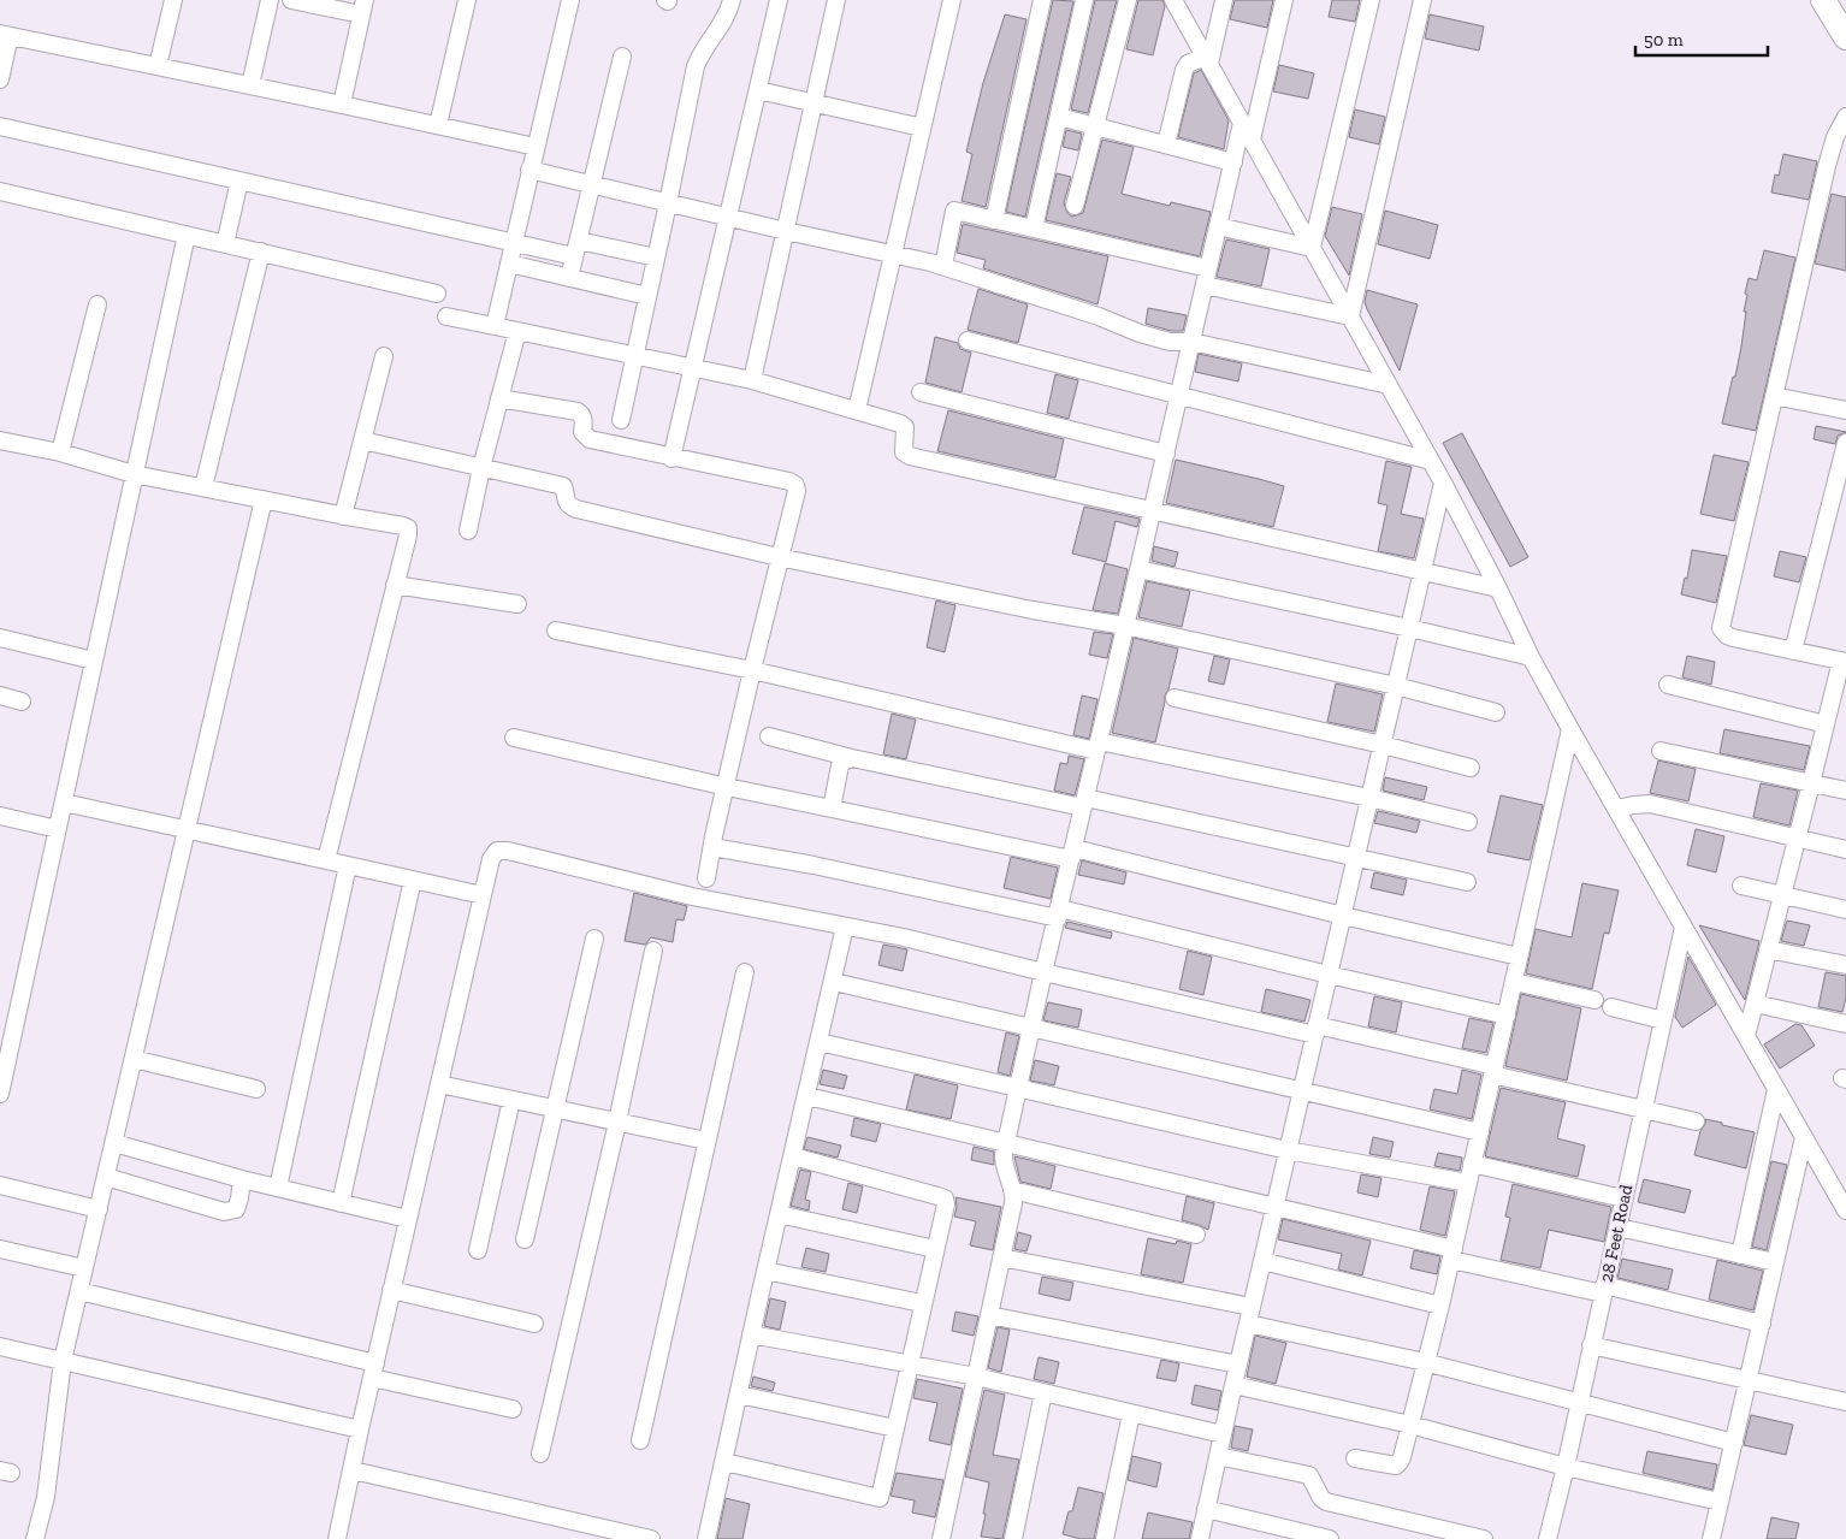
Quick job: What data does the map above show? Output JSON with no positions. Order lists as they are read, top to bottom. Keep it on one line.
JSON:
{"streets":{"street":["28 Feet Road"]},"scale_bar":"50 m"}
